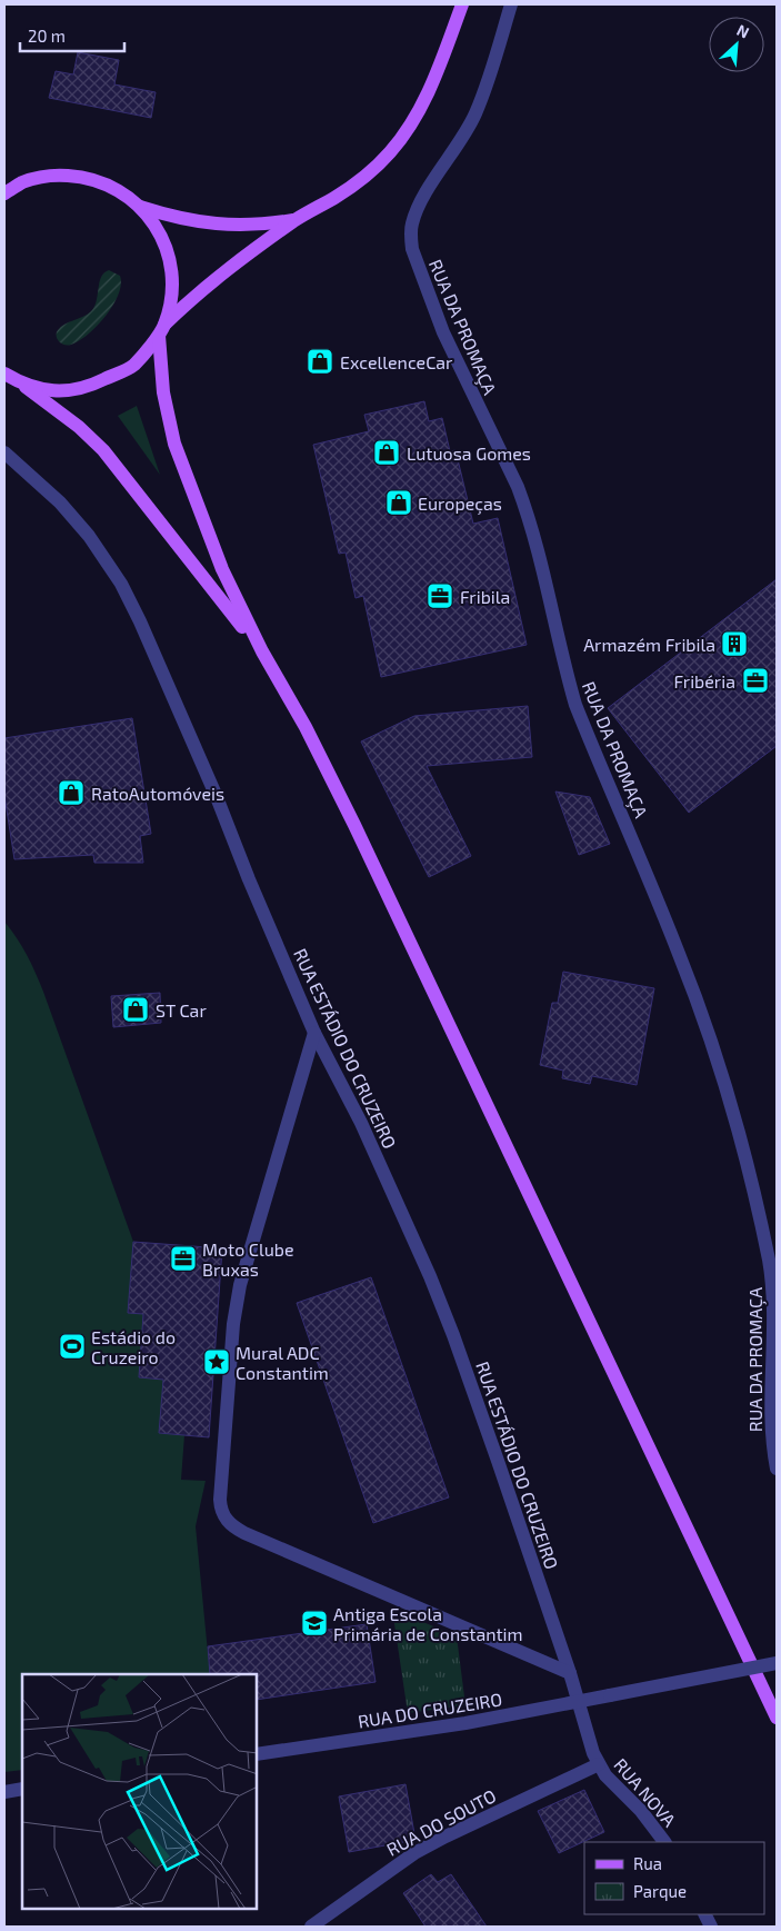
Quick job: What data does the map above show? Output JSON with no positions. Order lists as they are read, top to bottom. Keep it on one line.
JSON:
{"streets":{"street":["RUA DA PROMAÇA","RUA ESTÁDIO DO CRUZEIRO","RUA DO CRUZEIRO","RUA NOVA","RUA DO SOUTO"]},"crossings":[["RUA ESTÁDIO DO CRUZEIRO","RUA DO CRUZEIRO"],["RUA ESTÁDIO DO CRUZEIRO","RUA NOVA"],["RUA DO CRUZEIRO","RUA NOVA"],["RUA NOVA","RUA DO SOUTO"]],"places":{"shop":["ExcellenceCar","Lutuosa Gomes","Europeças","RatoAutomóveis","ST Car"],"office":["Fribila","Fribéria","Moto Clube Bruxas"],"building":["Armazém Fribila"],"sports":["Estádio do Cruzeiro"],"place":["Mural ADC Constantim"],"school or university":["Antiga Escola Primária de Constantim"]},"legend":["Rua","Parque"],"scale_bar":"20 m","north":"top right"}
